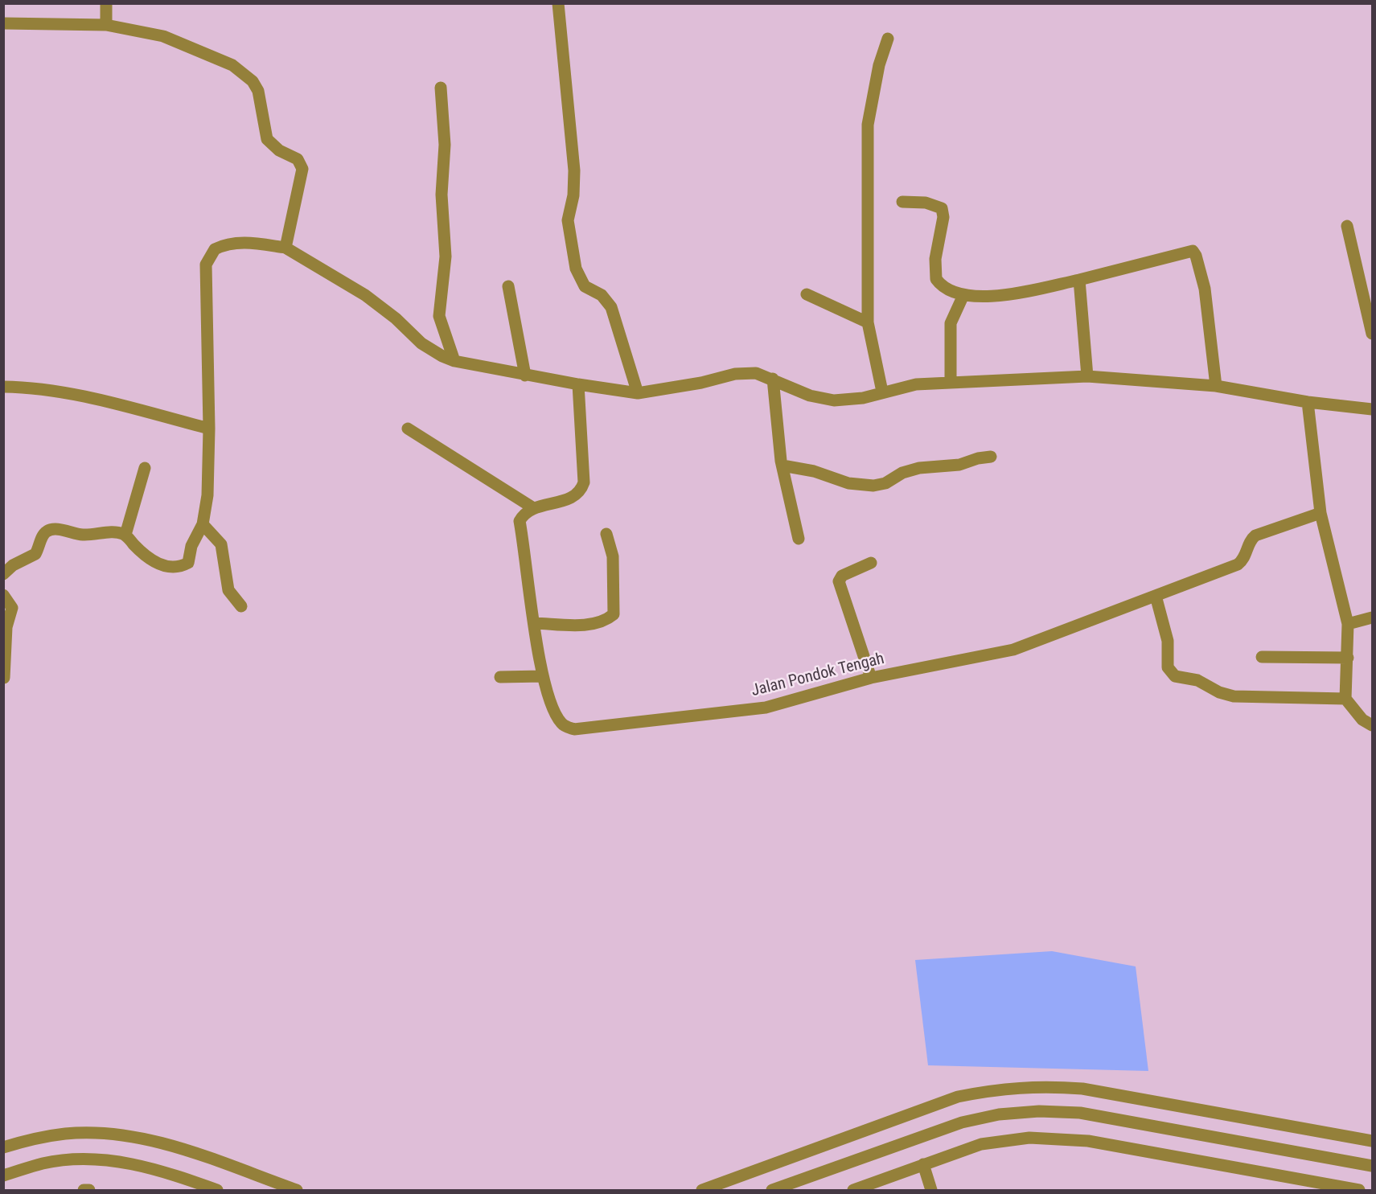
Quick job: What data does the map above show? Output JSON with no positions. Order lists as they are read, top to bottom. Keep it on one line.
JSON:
{"streets":{"street":["Jalan Pondok Tengah"]}}
